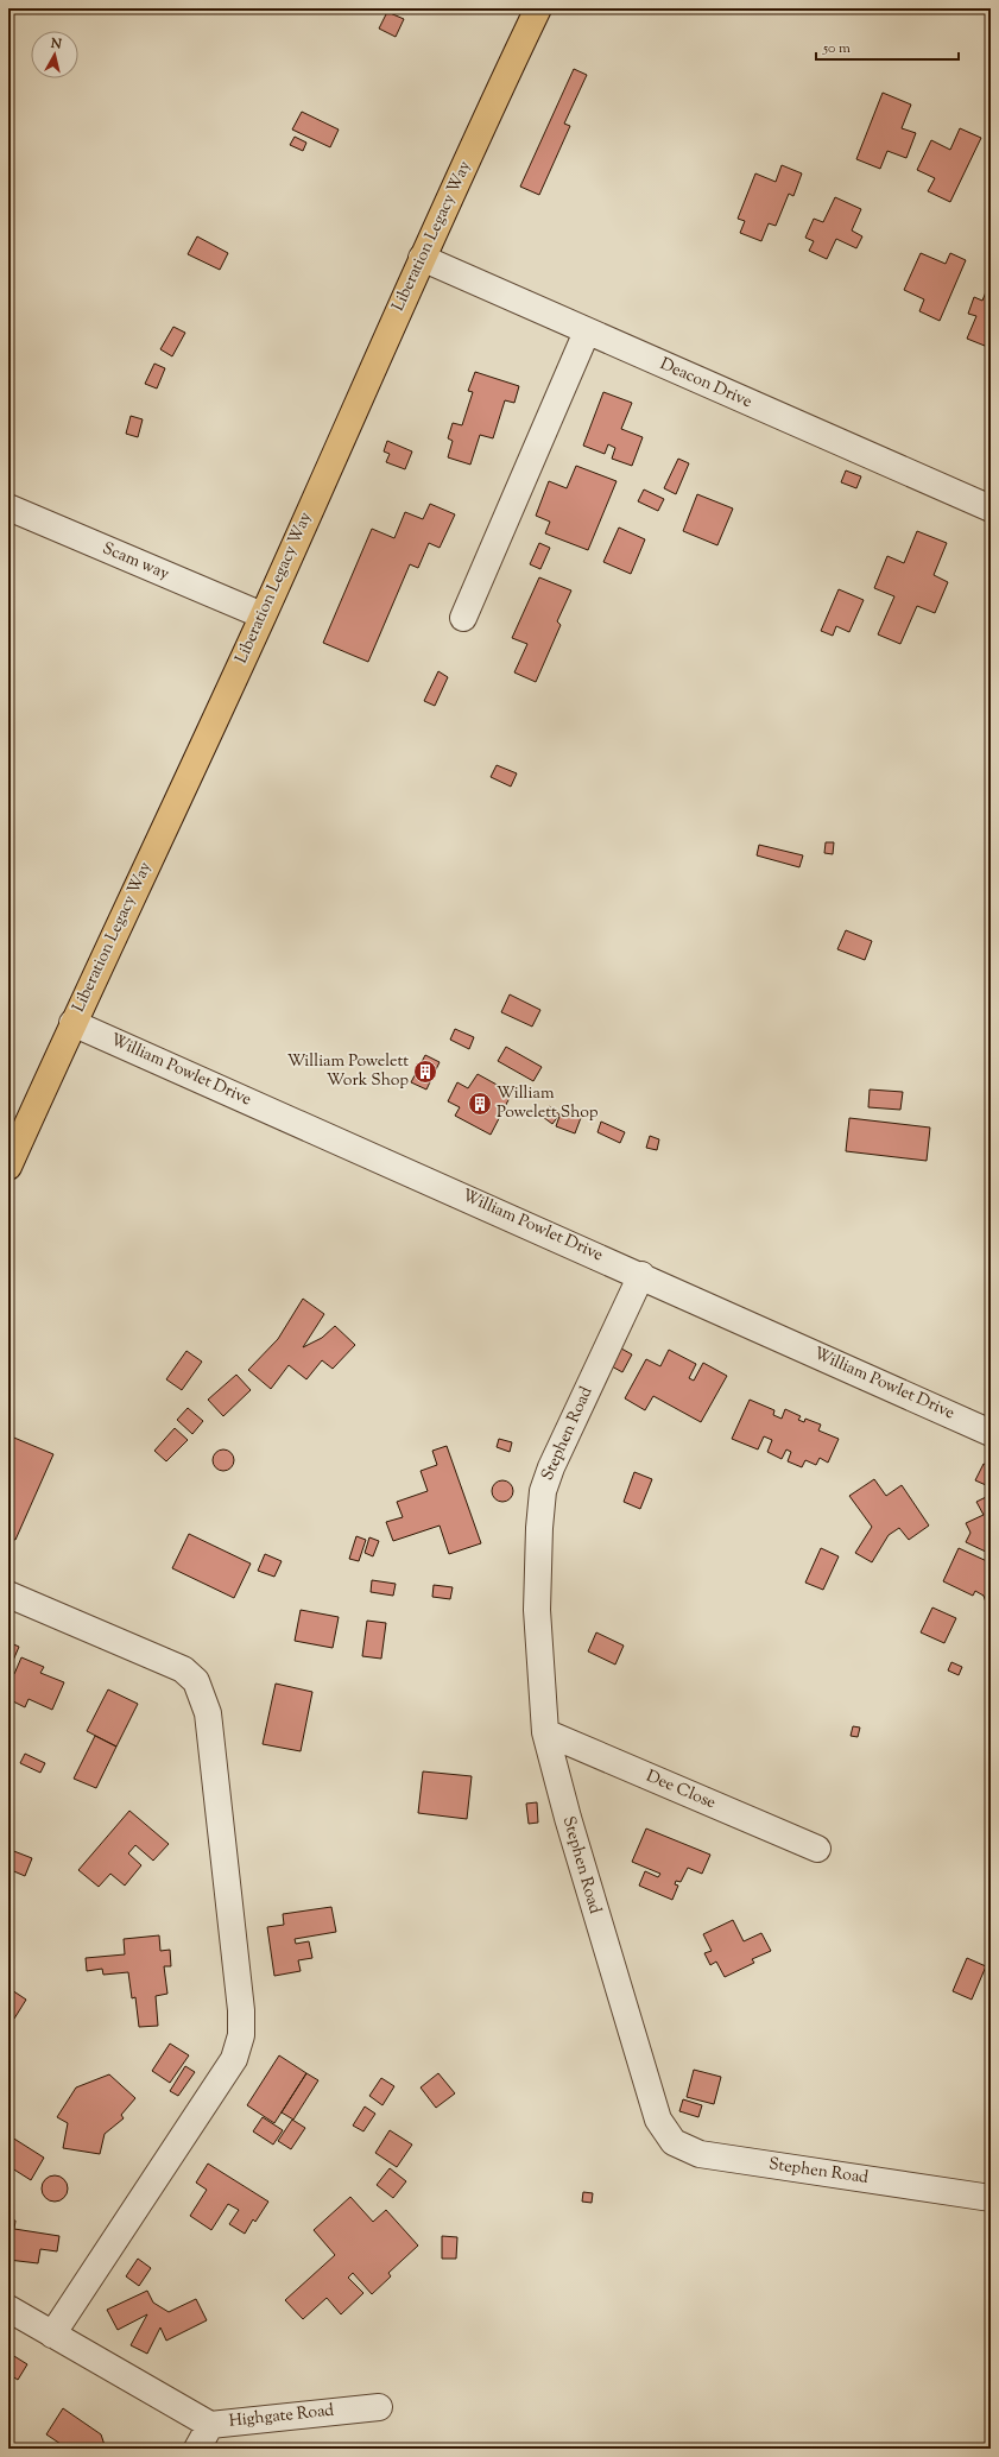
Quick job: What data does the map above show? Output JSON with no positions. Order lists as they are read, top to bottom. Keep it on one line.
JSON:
{"streets":{"main road":["Liberation Legacy Way"],"street":["Deacon Drive","Scam way","William Powlet Drive","Stephen Road","Dee Close","Highgate Road"]},"crossings":[["Liberation Legacy Way","Deacon Drive"],["Liberation Legacy Way","Scam way"],["Liberation Legacy Way","William Powlet Drive"],["William Powlet Drive","Stephen Road"],["Stephen Road","Dee Close"]],"places":{"building":["William Powelett Work Shop","William Powelett Shop"]},"scale_bar":"50 m","north":"top"}
